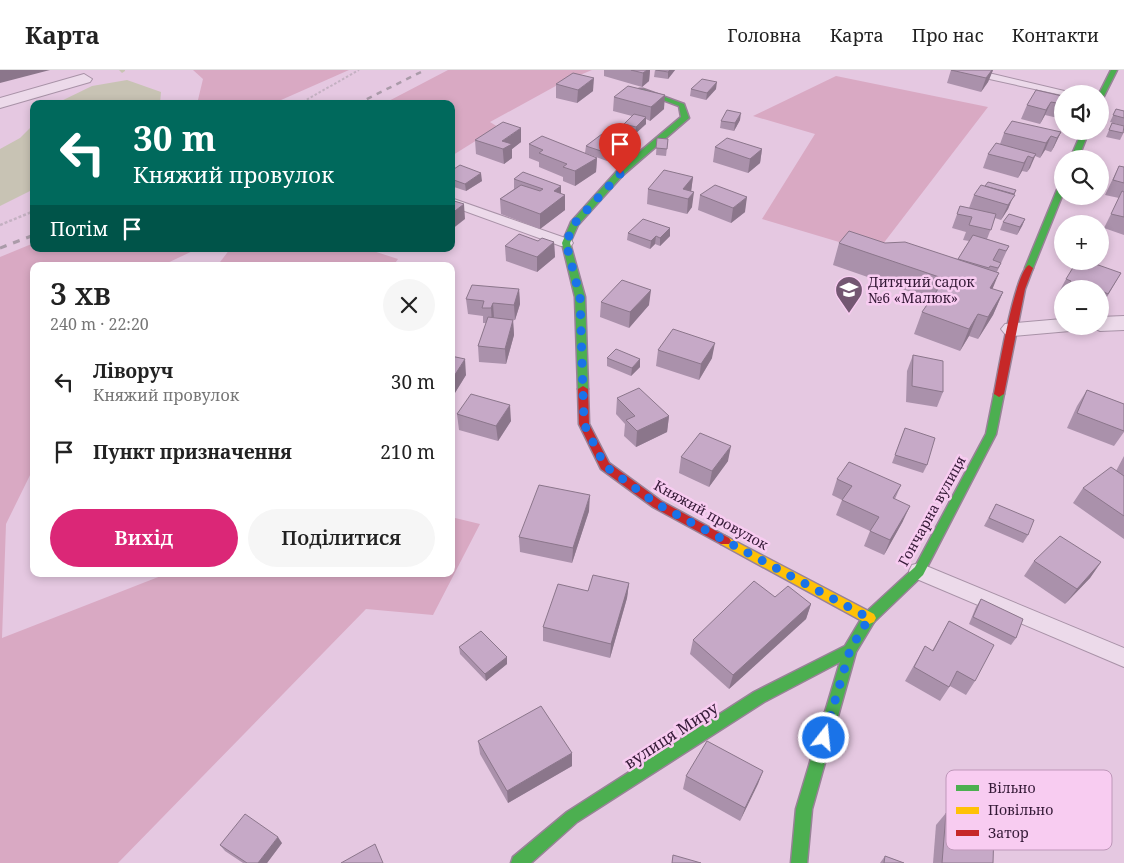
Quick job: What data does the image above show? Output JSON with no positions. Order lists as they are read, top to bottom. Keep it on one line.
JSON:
{"streets":{"street":["Гончарна вулиця","Княжий провулок","вулиця Миру"]},"crossings":[["Гончарна вулиця","Княжий провулок"],["Гончарна вулиця","вулиця Миру"]],"places":{"school or university":["Дитячий садок №6 «Малюк»"]},"legend":["Вільно","Повільно","Затор"],"page":{"header":"Карта","nav":["Головна","Карта","Про нас","Контакти"],"map_buttons":["+","−"],"turn":["30 m","Княжий провулок"],"then":"Потім","heading":["3 хв","240 m · 22:20"],"list":[{"name":"Ліворуч","note":"Княжий провулок","value":"30 m"},{"name":"Пункт призначення","value":"210 m"}],"buttons":["Вихід","Поділитися"]}}
